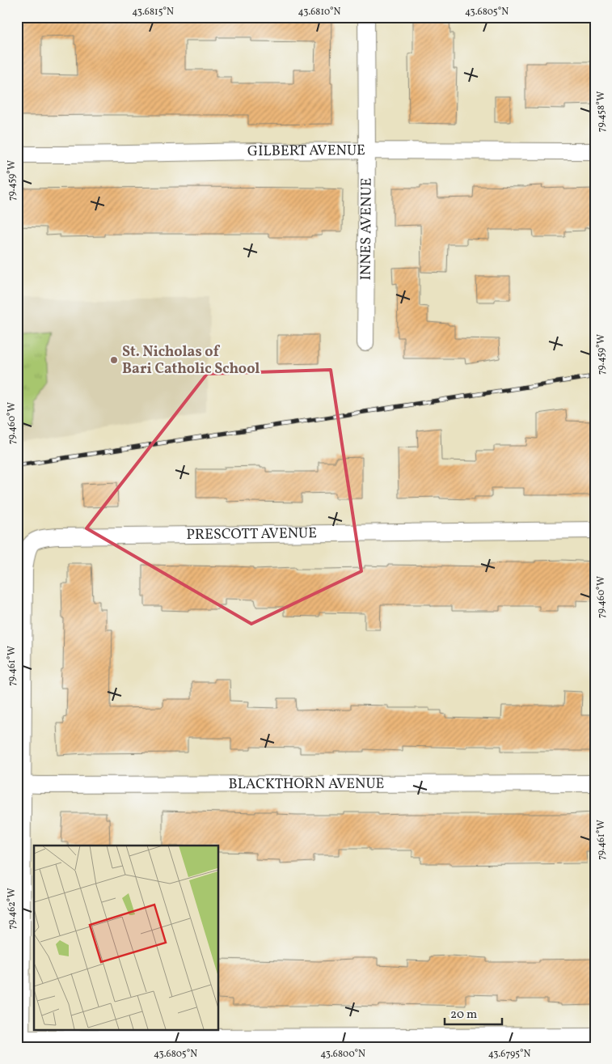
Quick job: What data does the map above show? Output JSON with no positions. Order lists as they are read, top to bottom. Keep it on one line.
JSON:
{"streets":{"street":["GILBERT AVENUE","INNES AVENUE","PRESCOTT AVENUE","BLACKTHORN AVENUE"]},"crossings":[["GILBERT AVENUE","INNES AVENUE"],["PRESCOTT AVENUE","BLACKTHORN AVENUE"]],"places":["St. Nicholas of Bari Catholic School"],"scale_bar":"20 m","coordinates":["43.6815°N","43.6810°N","43.6805°N","79.458°W","79.459°W","79.460°W","79.461°W","79.462°W","43.6800°N","43.6795°N"]}
